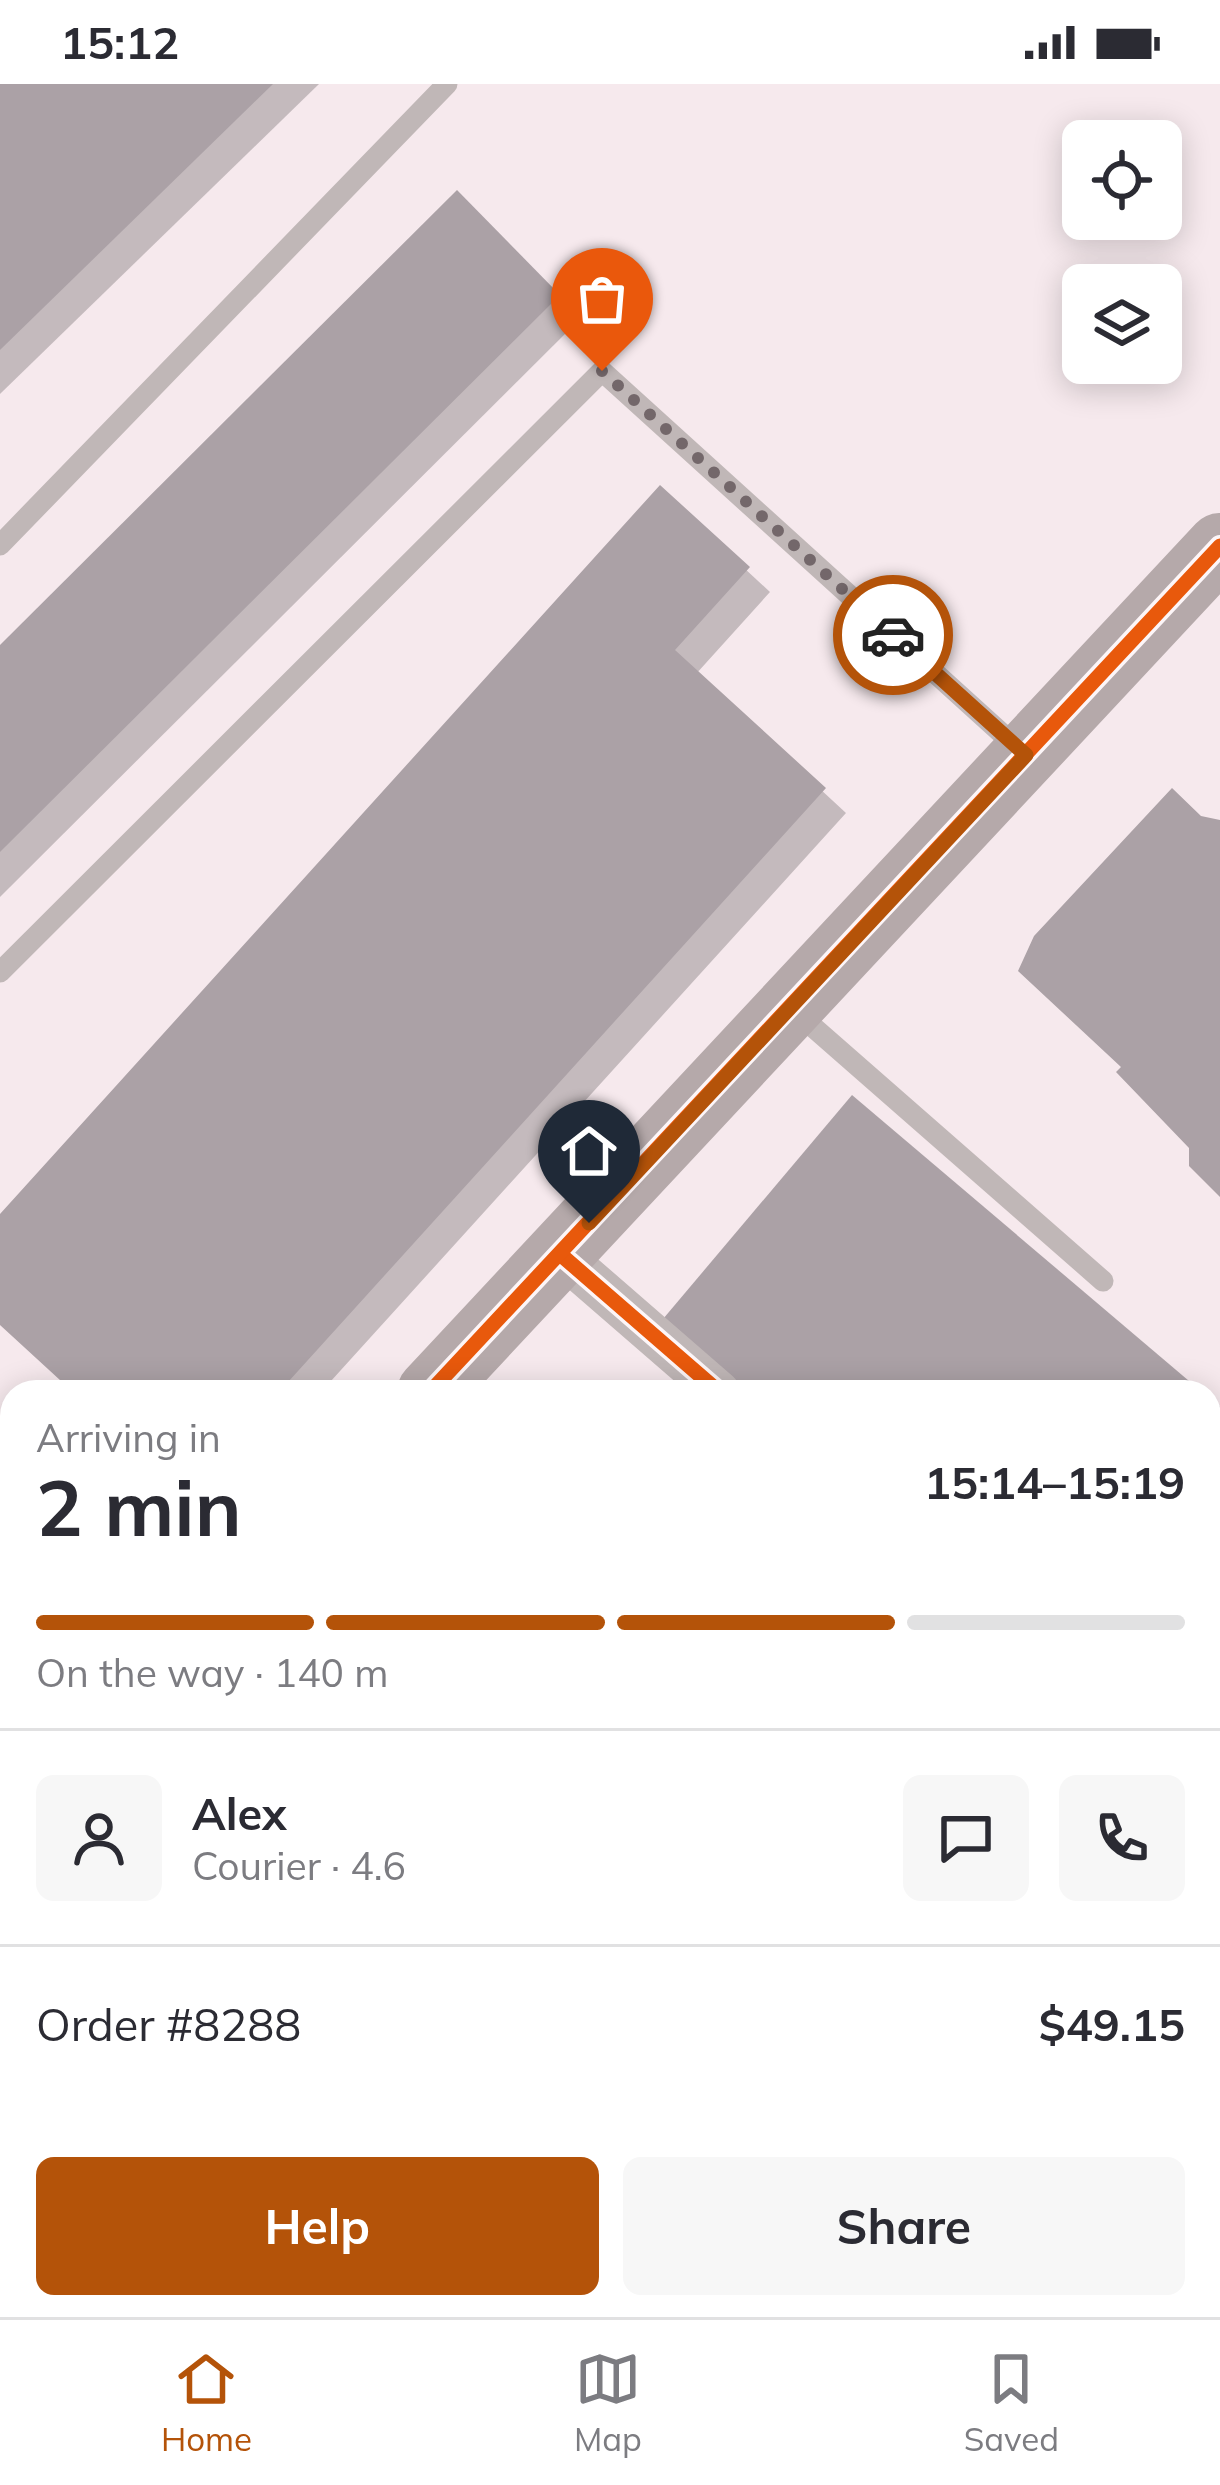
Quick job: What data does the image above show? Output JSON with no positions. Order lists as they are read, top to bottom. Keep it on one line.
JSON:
{"page":{"status":"15:12","heading":["2 min","Arriving in","15:14–15:19"],"panel":["Alex","Courier · 4.6","Order #8288","$49.15"],"bar":"On the way · 140 m","buttons":["Help","Share"],"tabs":["Home","Map","Saved"]}}
